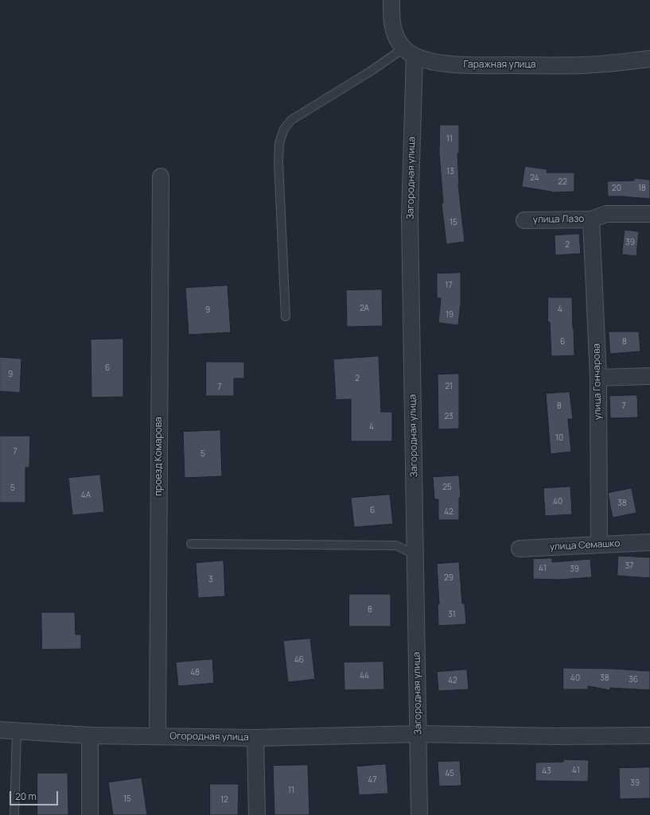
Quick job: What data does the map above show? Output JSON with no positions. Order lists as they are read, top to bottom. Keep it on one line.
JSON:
{"streets":{"street":["Гаражная улица","Загородная улица","улица Лазо","улица Гончарова","проезд Комарова","улица Семашко","Огородная улица"]},"crossings":[["Гаражная улица","Загородная улица"],["Загородная улица","Огородная улица"],["улица Лазо","улица Гончарова"],["улица Гончарова","улица Семашко"],["проезд Комарова","Огородная улица"]],"house_numbers":["11","13","24","22","20","18","15","39","2","17","2А","4","9","19","6","8","6","9","2","21","7","8","7","23","4","10","7","5","25","5","4А","40","38","6","42","37","41","39","29","3","8","31","46","48","44","40","38","36","42","41","43","45","47","39","11","15","12"],"scale_bar":"20 m"}
